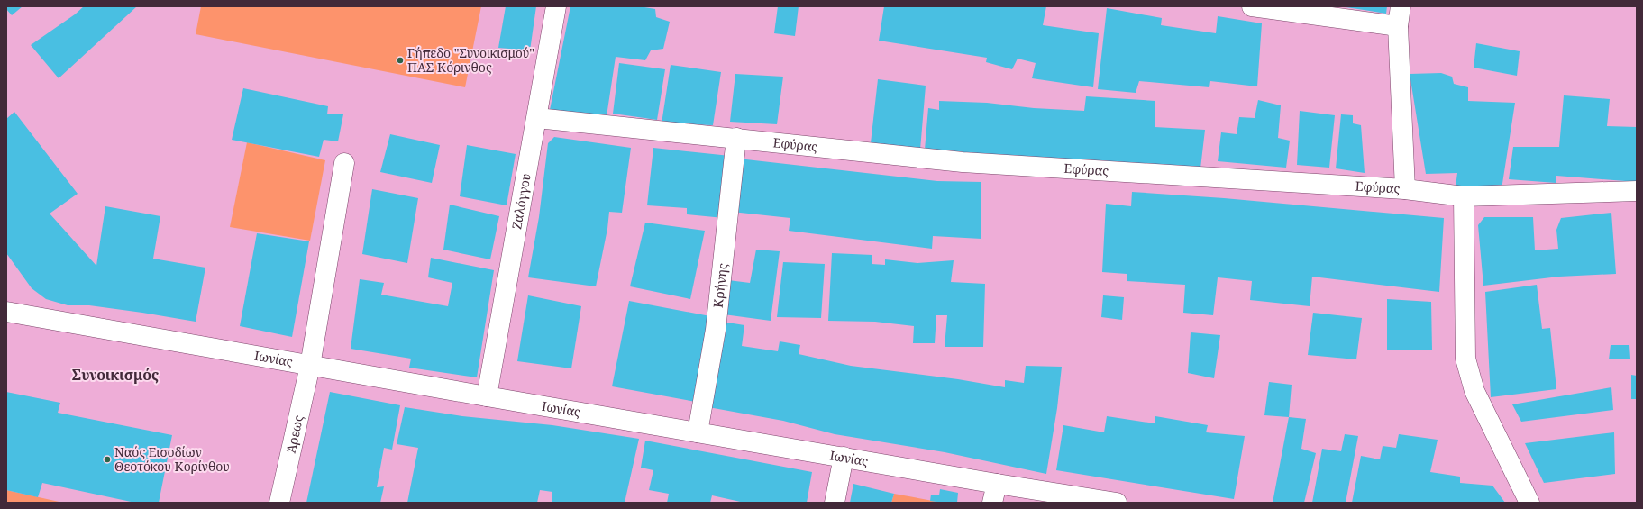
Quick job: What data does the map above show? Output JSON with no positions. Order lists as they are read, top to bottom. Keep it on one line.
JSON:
{"streets":{"street":["Εφύρας","Ζαλόγγου","Κρήνης","Ιωνίας","Άρεως"]},"crossings":[["Εφύρας","Ζαλόγγου"],["Εφύρας","Κρήνης"],["Ζαλόγγου","Ιωνίας"],["Κρήνης","Ιωνίας"],["Ιωνίας","Άρεως"]],"districts":["Συνοικισμός"],"places":["Γήπεδο \"Συνοικισμού\" ΠΑΣ Κόρινθος","Ναός Εισοδίων Θεοτόκου Κορίνθου"]}
